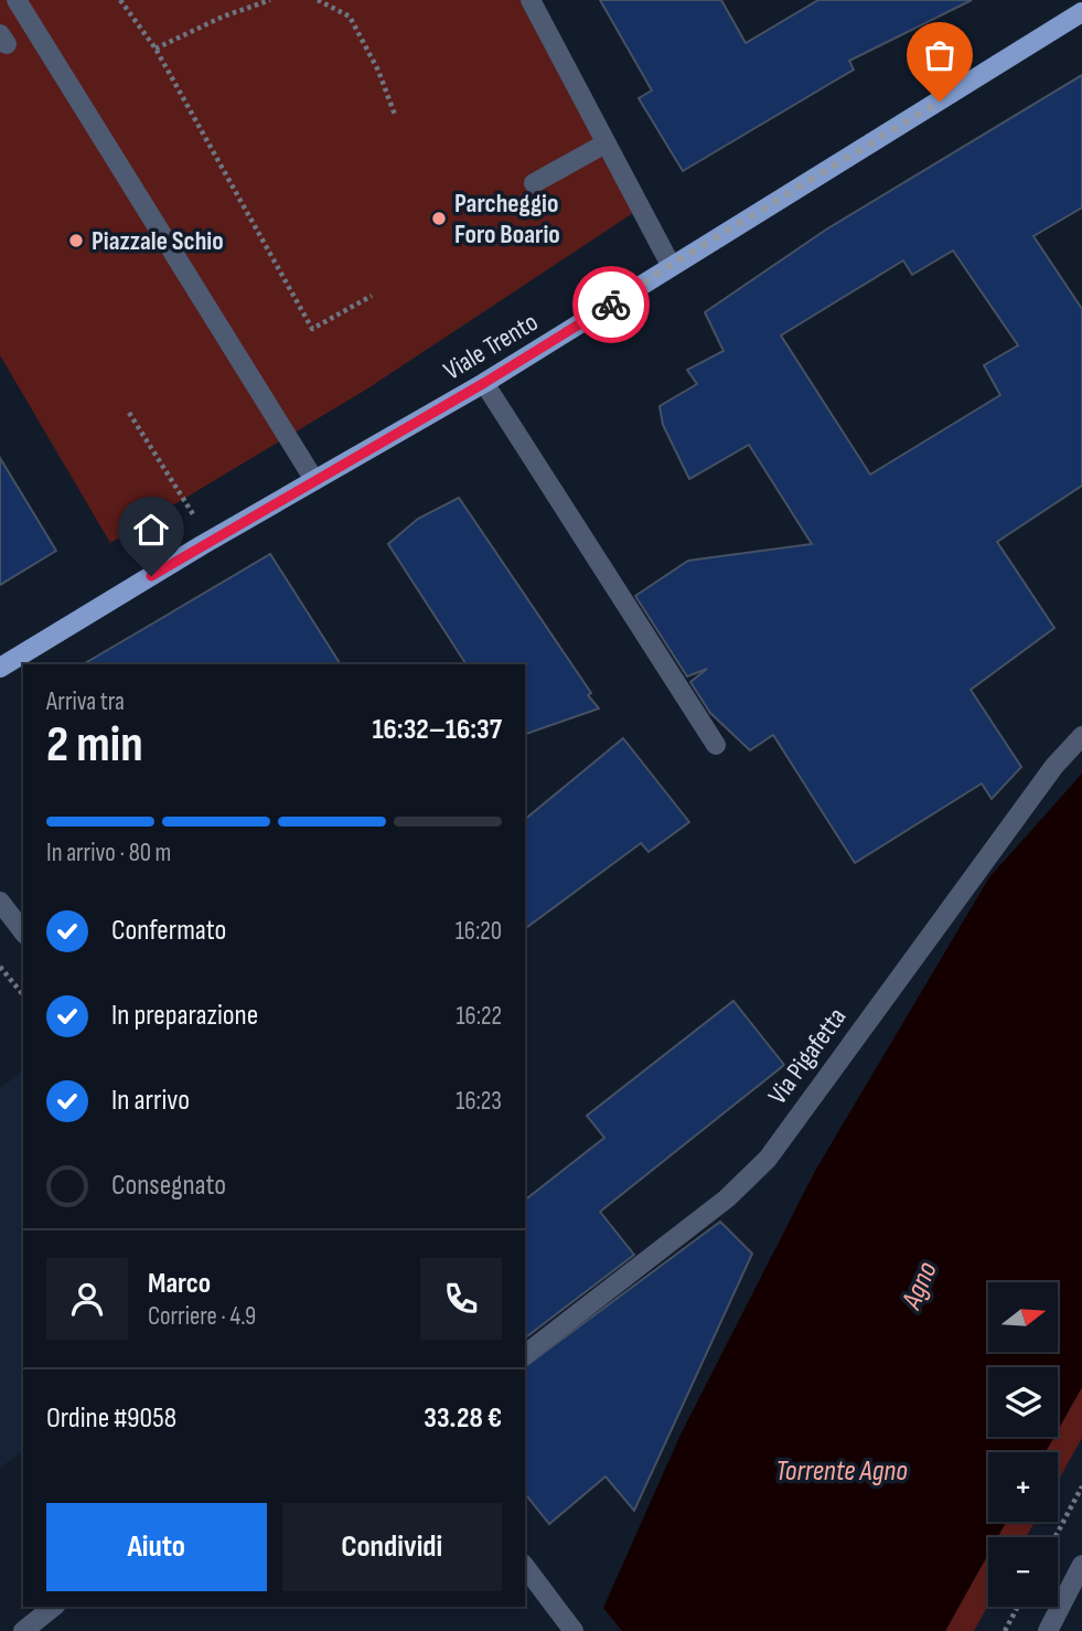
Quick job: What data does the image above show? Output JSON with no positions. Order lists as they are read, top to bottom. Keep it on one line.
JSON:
{"streets":{"main road":["Viale Trento"],"street":["Via Pigafetta"]},"water":["Agno","Torrente Agno"],"places":["Parcheggio Foro Boario","Piazzale Schio"],"north":"right","page":{"heading":["2 min","Arriva tra","16:32–16:37"],"panel":["Marco","Corriere · 4.9","Ordine #9058","33.28 €"],"bar":"In arrivo · 80 m","list":[["Confermato","16:20"],["In preparazione","16:22"],["In arrivo","16:23"],"Consegnato"],"map_buttons":["+","−"],"buttons":["Aiuto","Condividi"]}}
